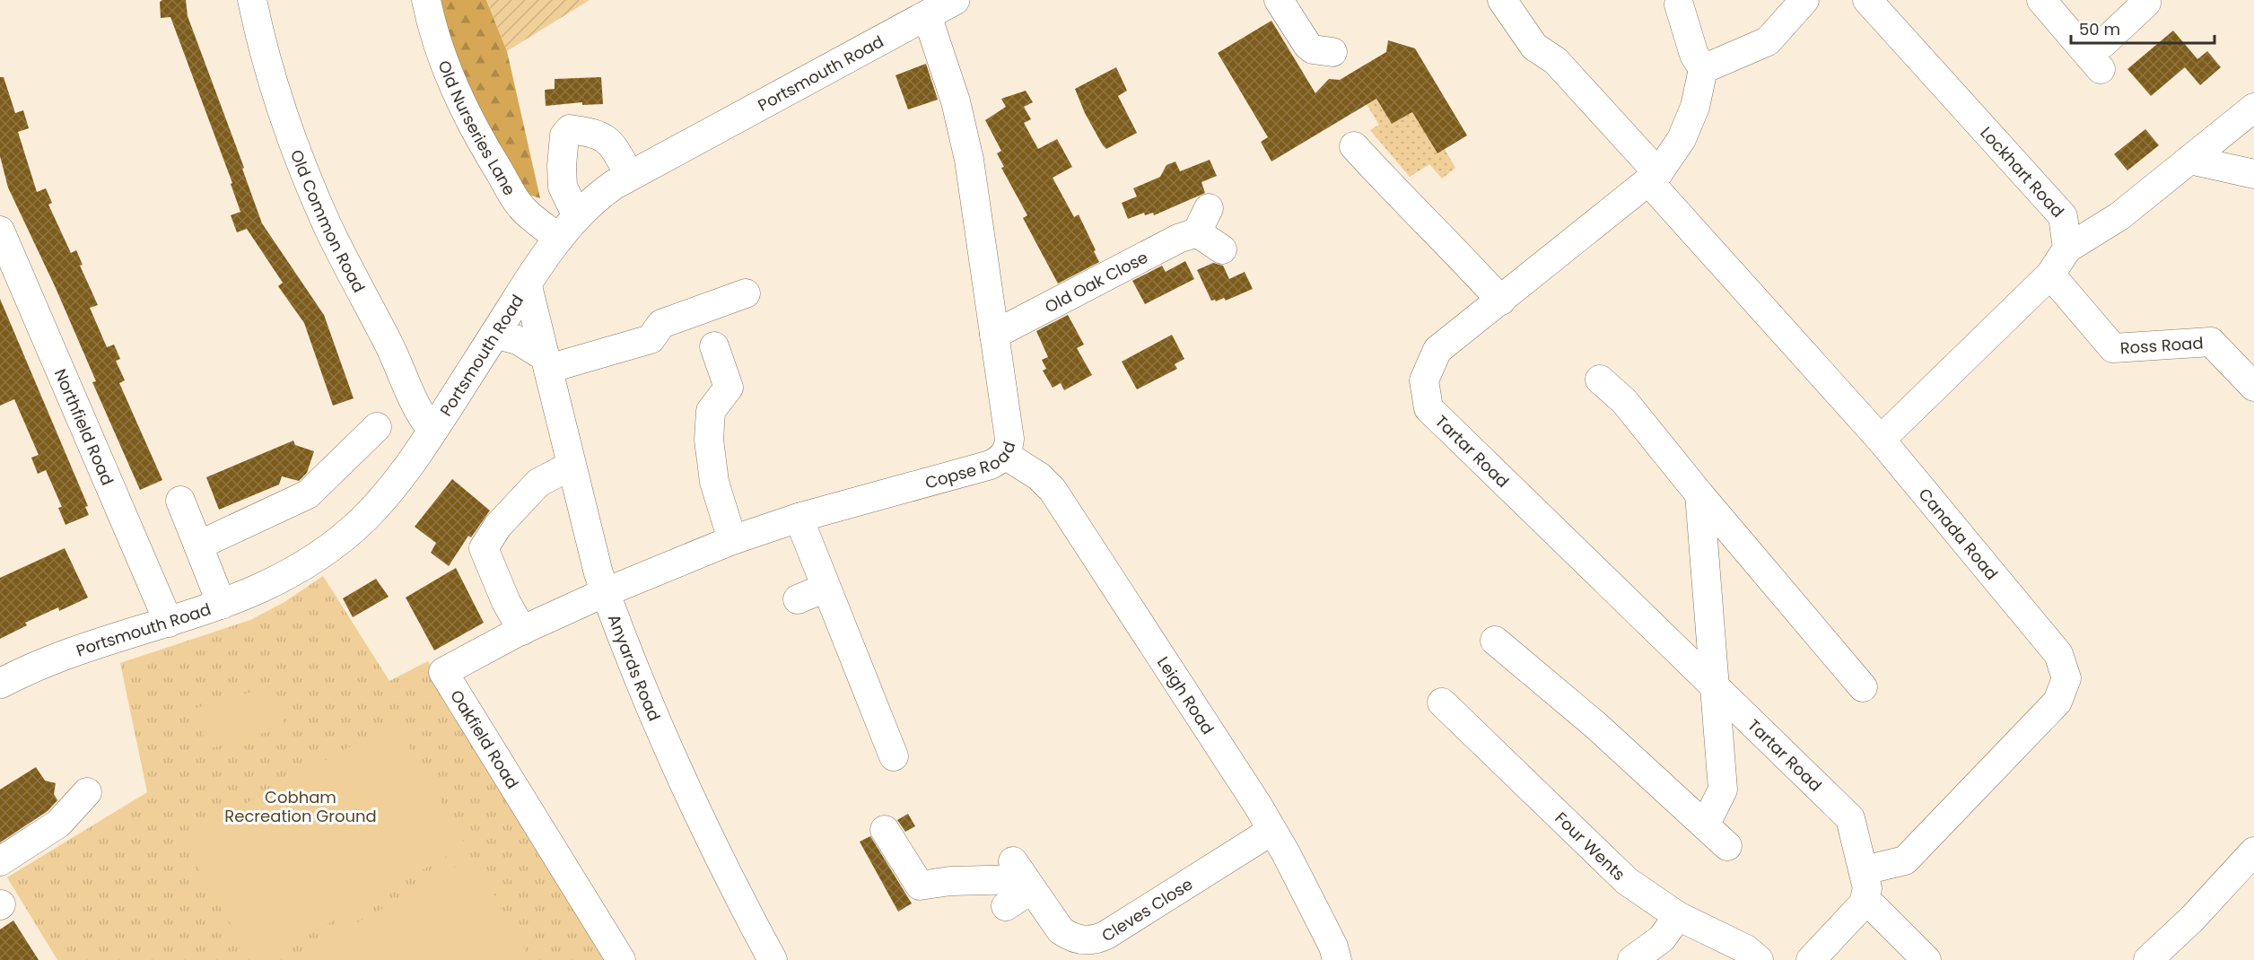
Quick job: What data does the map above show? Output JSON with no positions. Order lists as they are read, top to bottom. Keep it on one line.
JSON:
{"streets":{"main road":["Portsmouth Road"],"street":["Old Nurseries Lane","Lockhart Road","Old Common Road","Old Oak Close","Ross Road","Northfield Road","Tartar Road","Copse Road","Canada Road","Anyards Road","Leigh Road","Oakfield Road","Four Wents","Cleves Close"]},"crossings":[["Portsmouth Road","Old Nurseries Lane"],["Portsmouth Road","Old Common Road"],["Portsmouth Road","Northfield Road"],["Portsmouth Road","Copse Road"],["Portsmouth Road","Anyards Road"],["Old Oak Close","Copse Road"],["Tartar Road","Canada Road"],["Copse Road","Anyards Road"],["Copse Road","Leigh Road"],["Copse Road","Oakfield Road"],["Anyards Road","Oakfield Road"],["Leigh Road","Cleves Close"]],"parks":["Cobham Recreation Ground"],"scale_bar":"50 m"}
